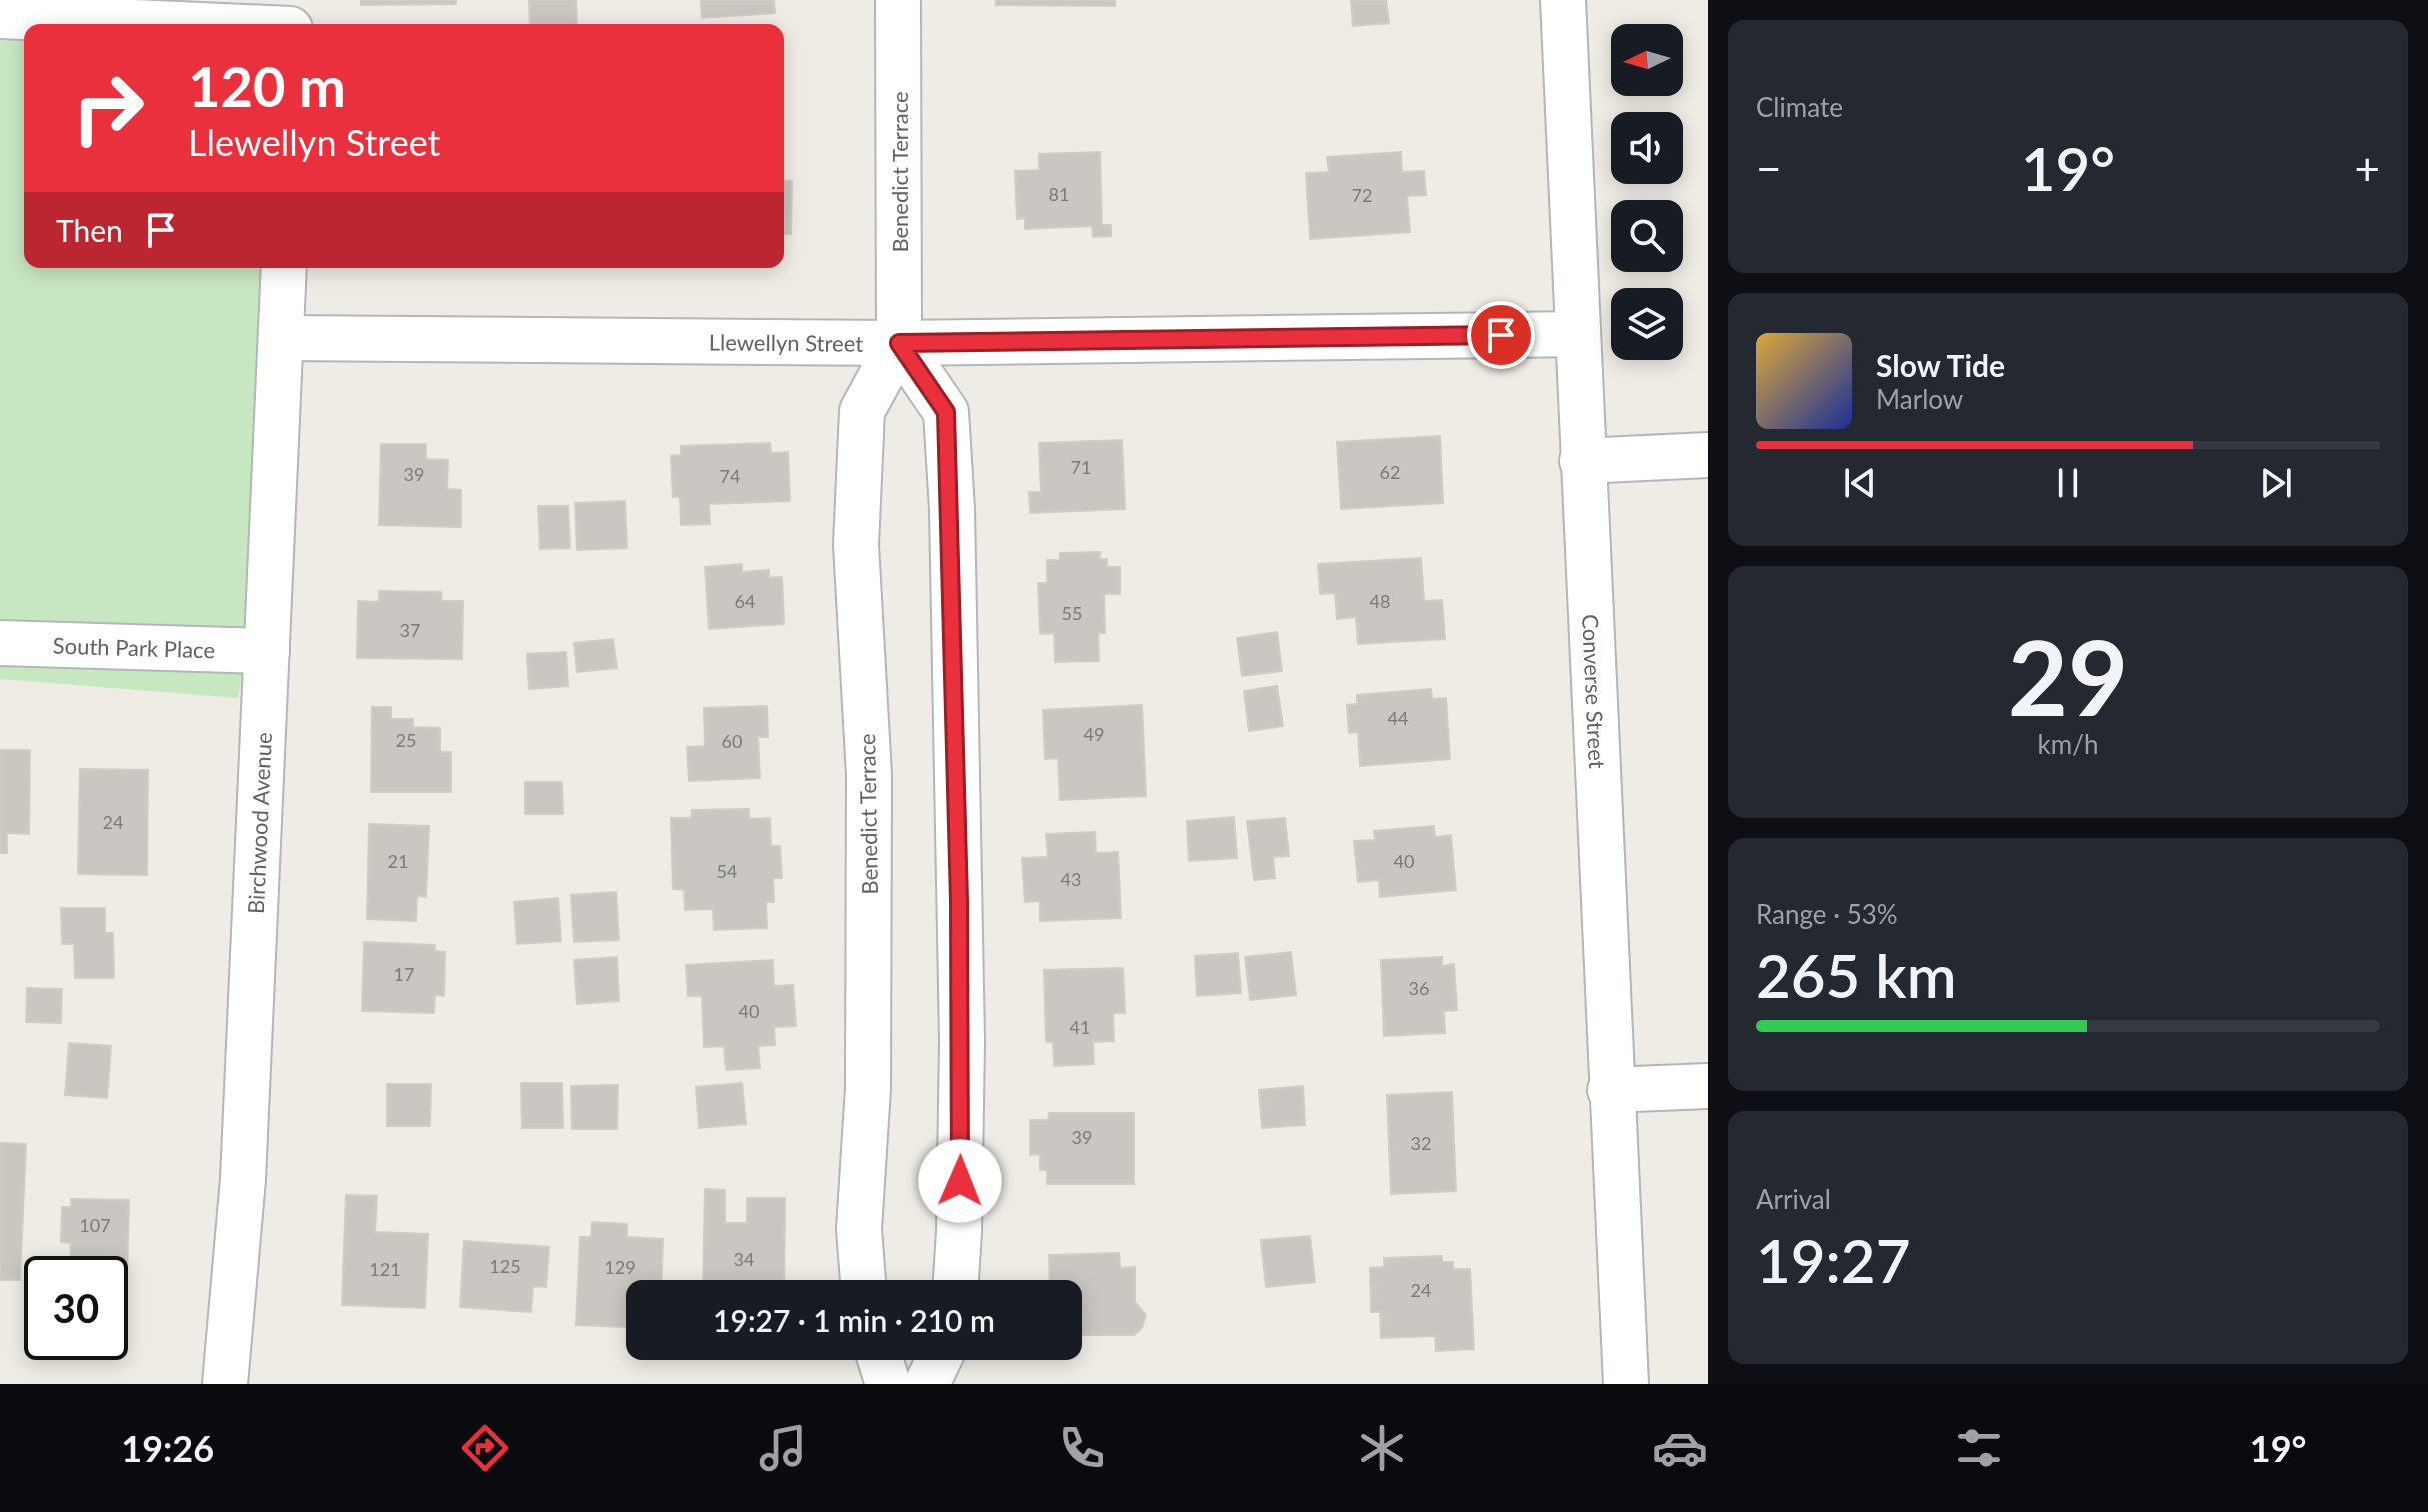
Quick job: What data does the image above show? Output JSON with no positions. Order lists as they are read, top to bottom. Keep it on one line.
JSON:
{"streets":{"street":["Benedict Terrace","Llewellyn Street","South Park Place","Converse Street","Birchwood Avenue"]},"crossings":[["Benedict Terrace","Llewellyn Street"],["Llewellyn Street","Converse Street"],["Llewellyn Street","Birchwood Avenue"],["South Park Place","Birchwood Avenue"]],"house_numbers":["81","72","71","62","39","74","64","48","55","37","44","49","25","60","24","21","40","54","43","17","36","40","41","39","32","107","34","125","129","121","24"],"north":"left","page":{"tile":["Climate",["29","km/h"],["Range · 53%","265 km"],["Arrival","19:27"]],"turn":["120 m","Llewellyn Street"],"heat":["−","19°","+"],"then":"Then","song":["Slow Tide","Marlow"],"limit":"30","trip":"19:27 · 1 min · 210 m","tabs":["19:26","19°"]}}
